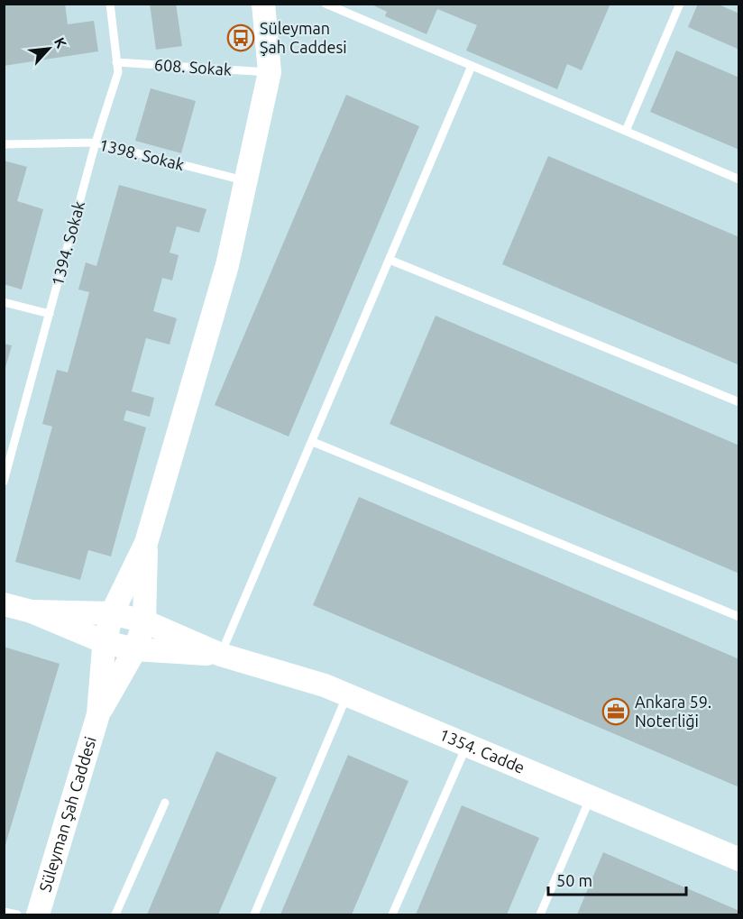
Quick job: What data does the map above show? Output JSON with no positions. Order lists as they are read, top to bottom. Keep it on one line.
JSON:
{"streets":{"main road":["1354. Cadde","Süleyman Şah Caddesi"],"lane":["608. Sokak","1398. Sokak","1394. Sokak"]},"crossings":[["608. Sokak","1394. Sokak"],["1398. Sokak","1394. Sokak"]],"places":{"bus stop":["Süleyman Şah Caddesi"],"office":["Ankara 59. Noterliği"]},"scale_bar":"50 m","north":"top right"}
